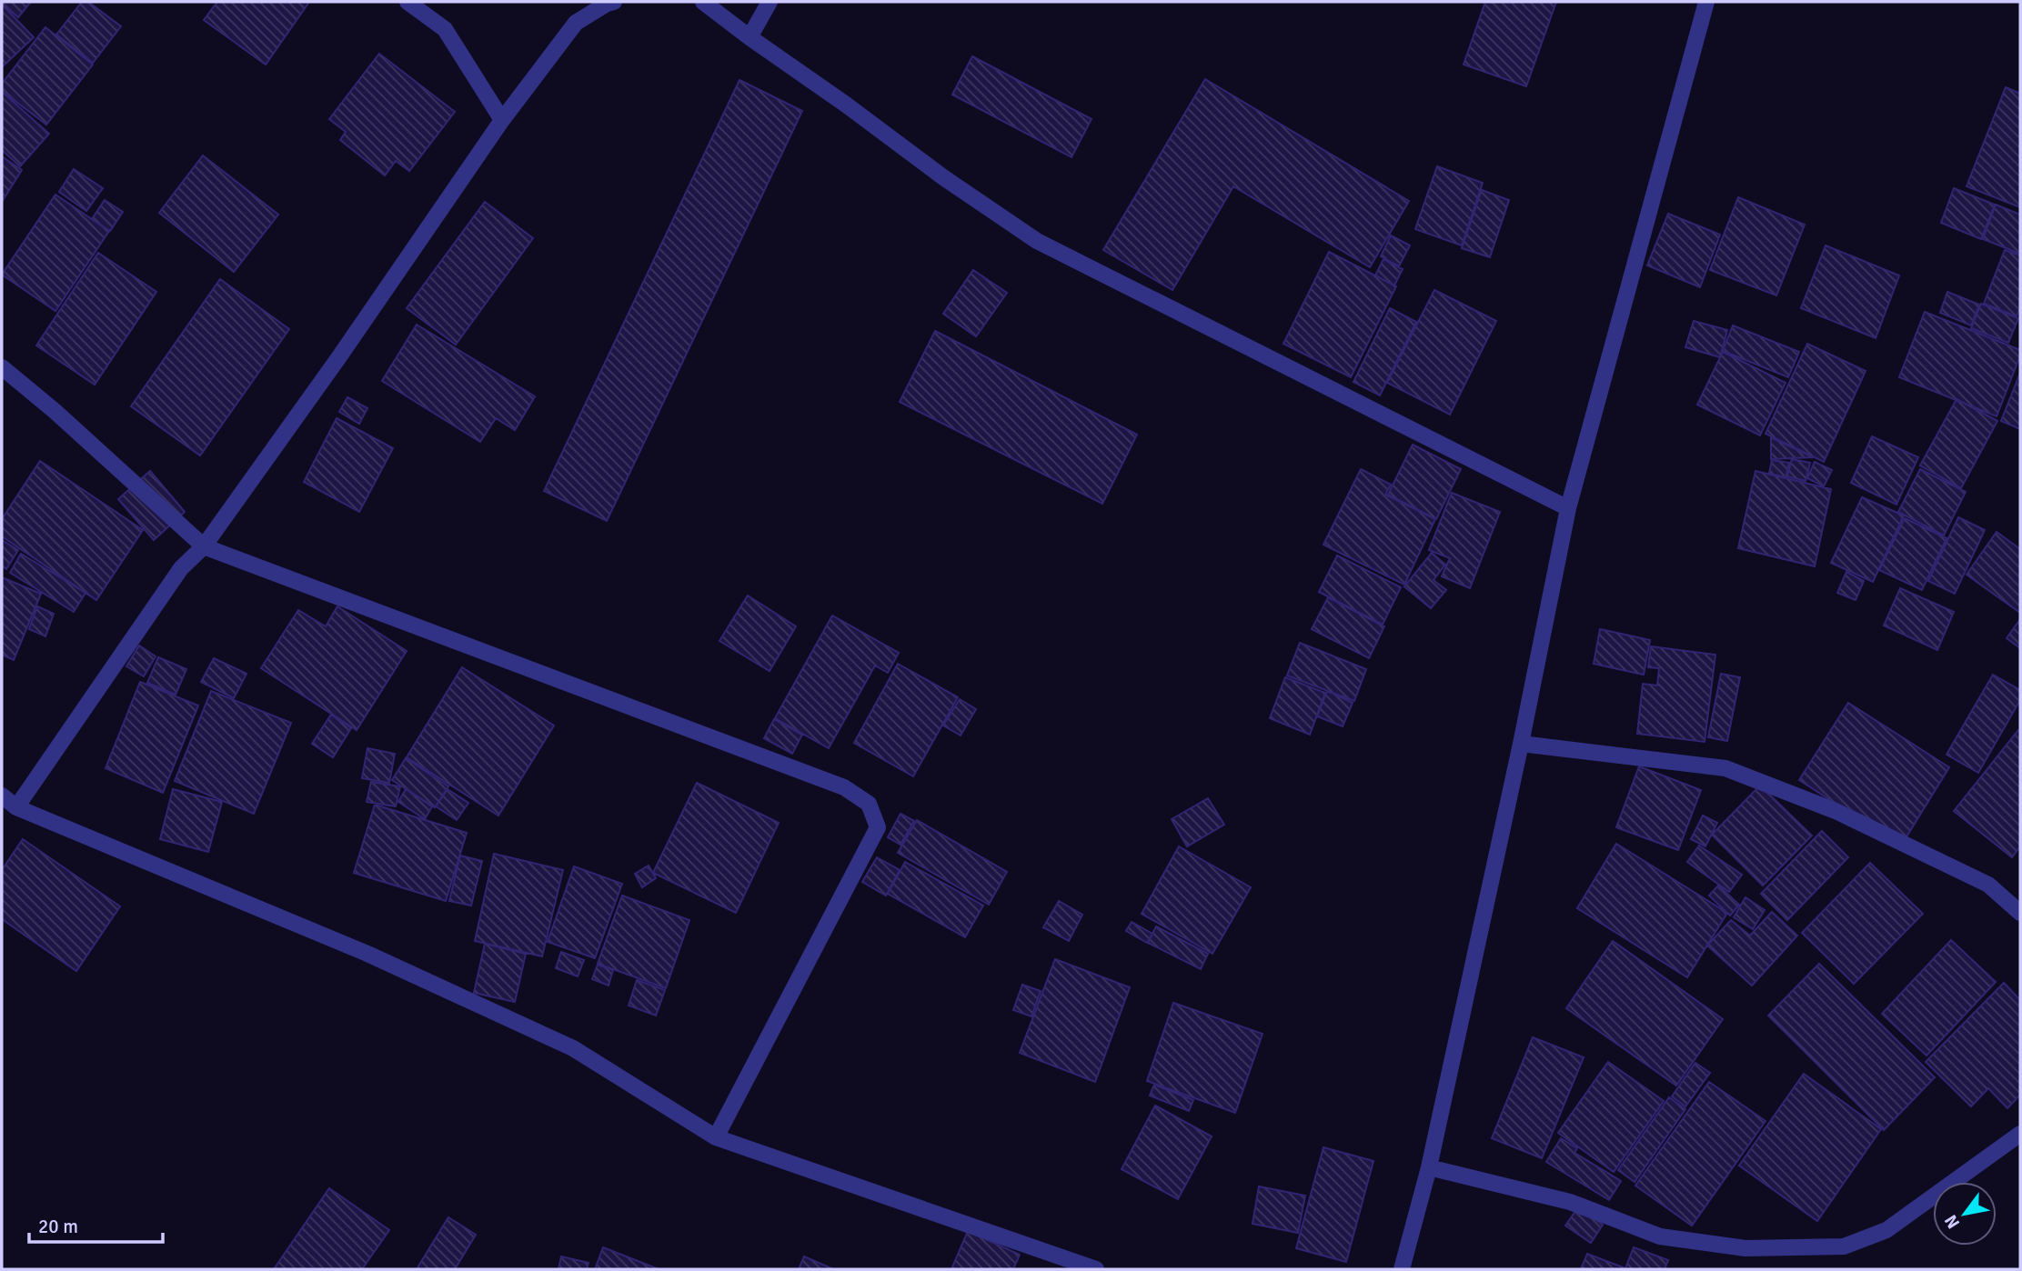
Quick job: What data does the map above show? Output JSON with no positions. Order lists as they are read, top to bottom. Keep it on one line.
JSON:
{"scale_bar":"20 m","north":"bottom left"}
